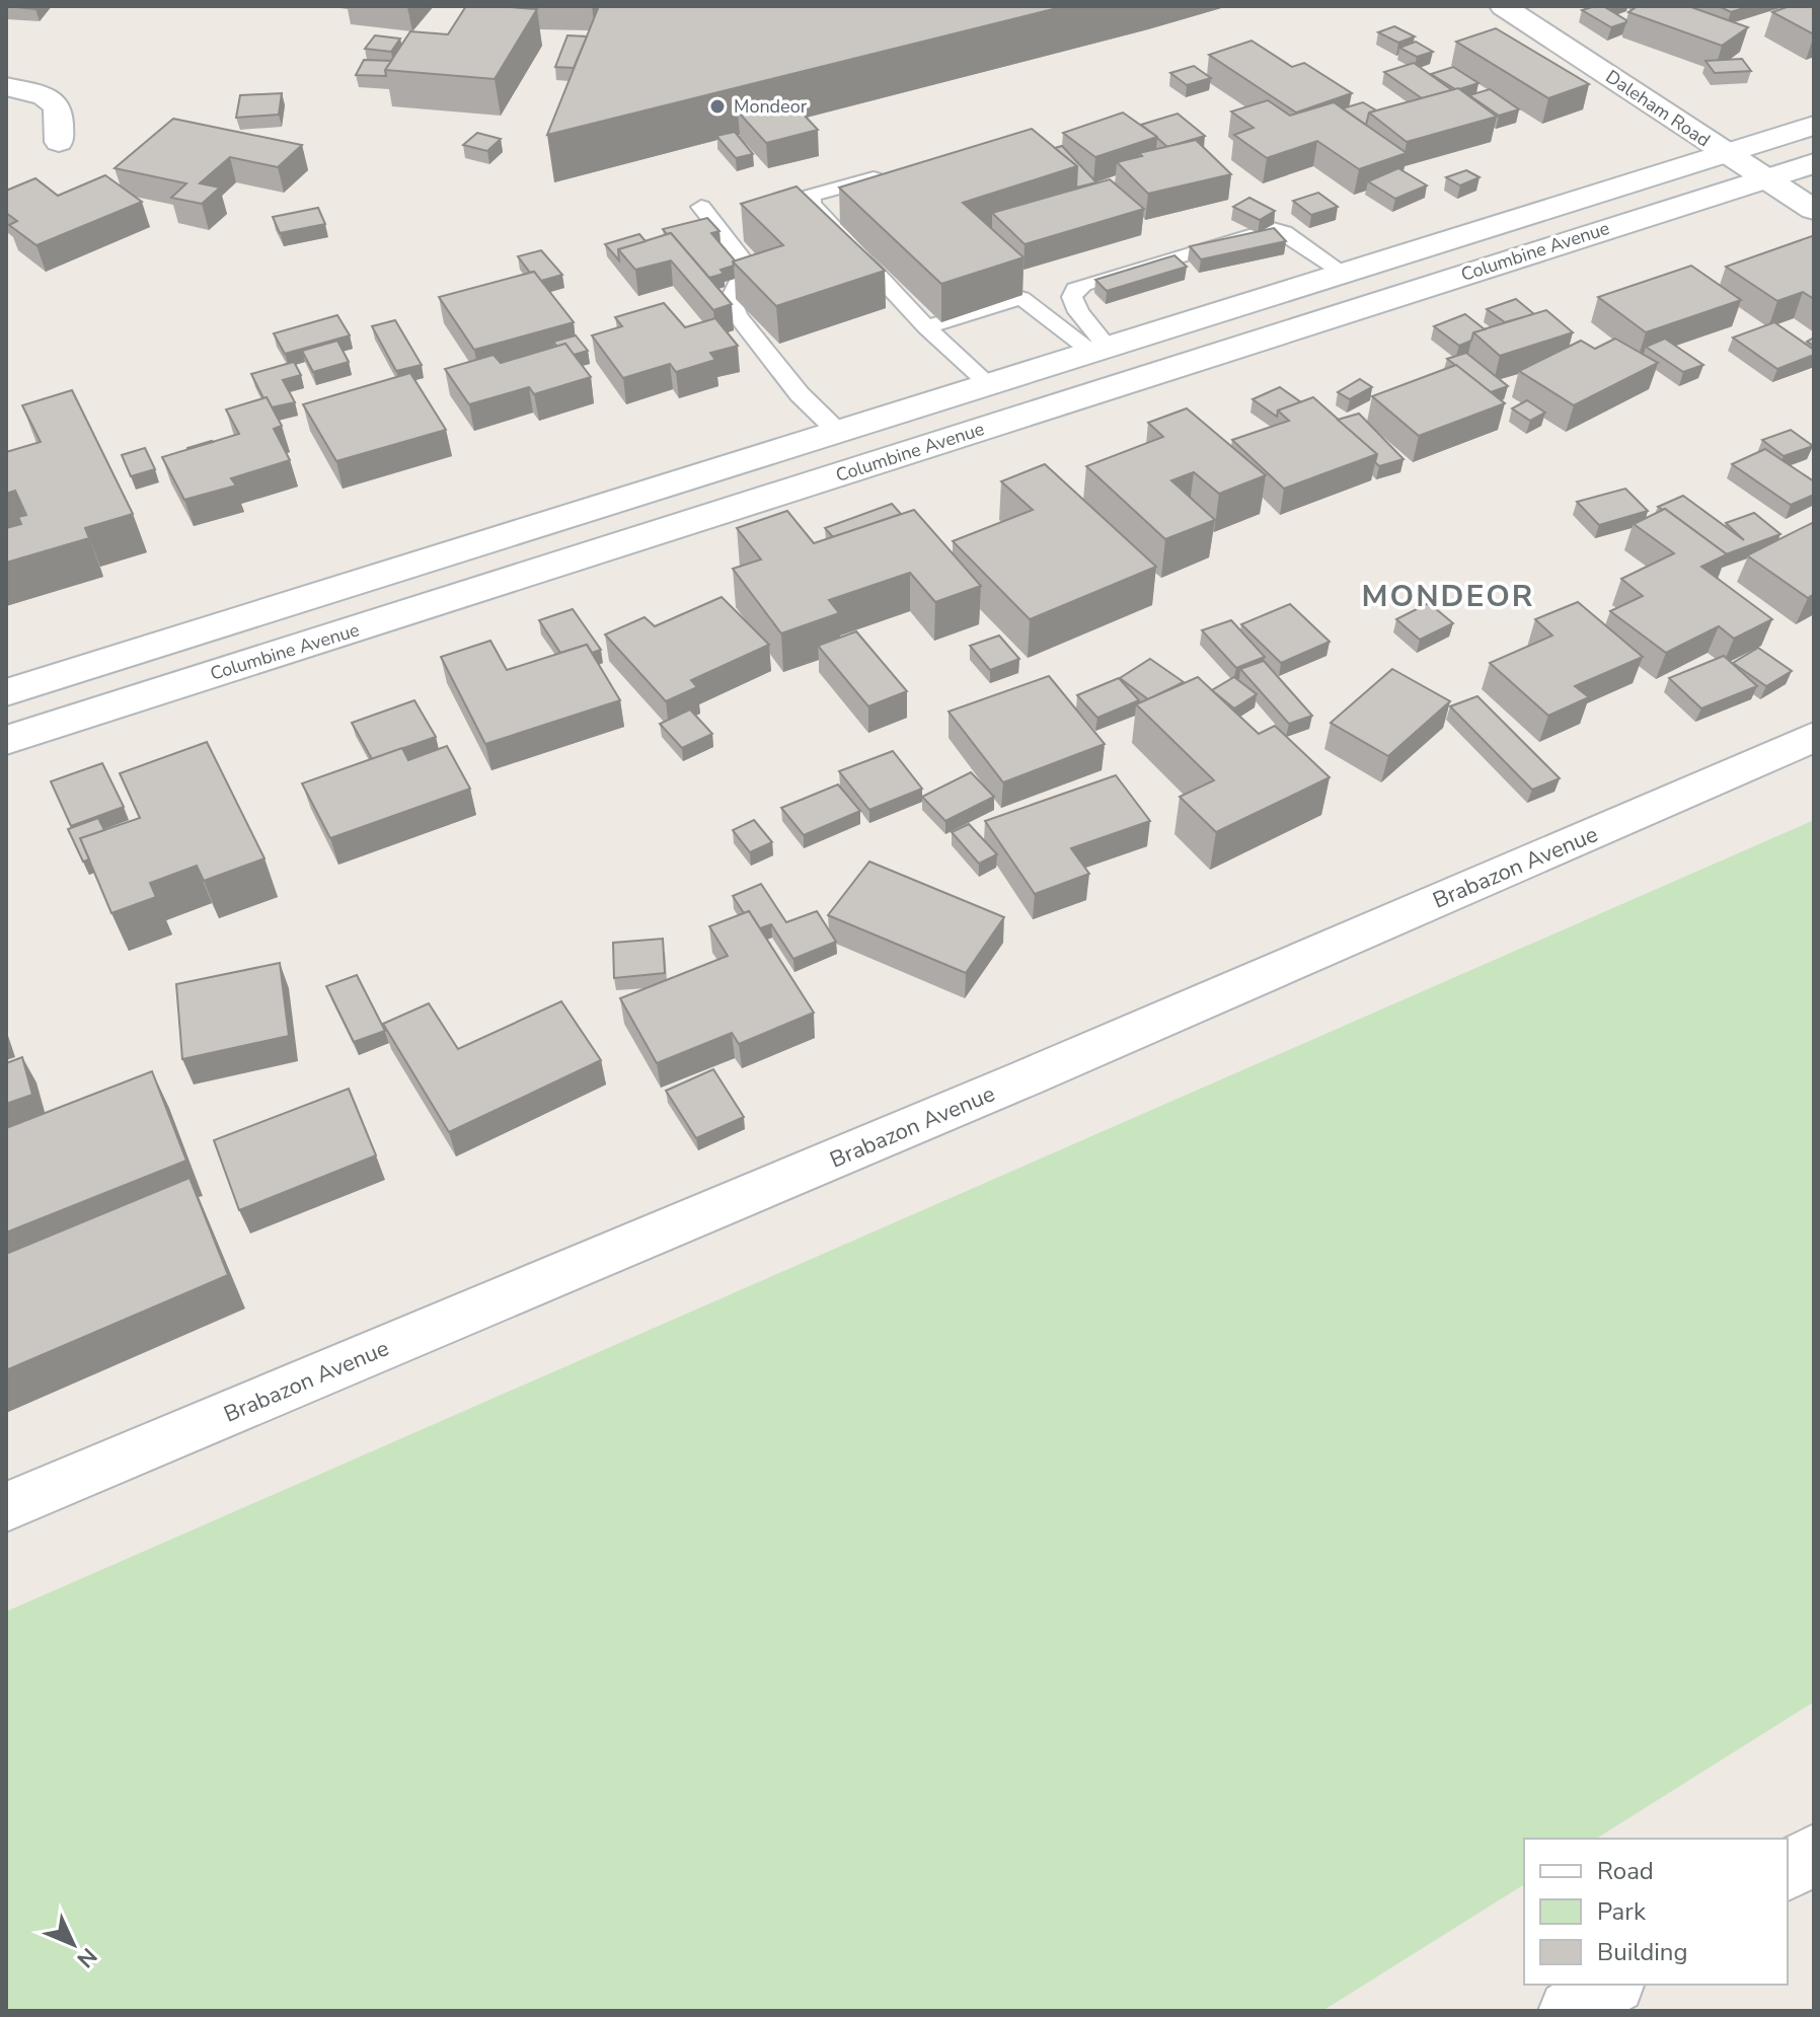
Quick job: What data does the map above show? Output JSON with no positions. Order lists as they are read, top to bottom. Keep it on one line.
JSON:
{"streets":{"main road":["Daleham Road","Columbine Avenue","Brabazon Avenue"]},"crossings":[["Daleham Road","Columbine Avenue"]],"districts":["MONDEOR"],"places":["Mondeor"],"legend":["Road","Park","Building"],"north":"bottom right"}
